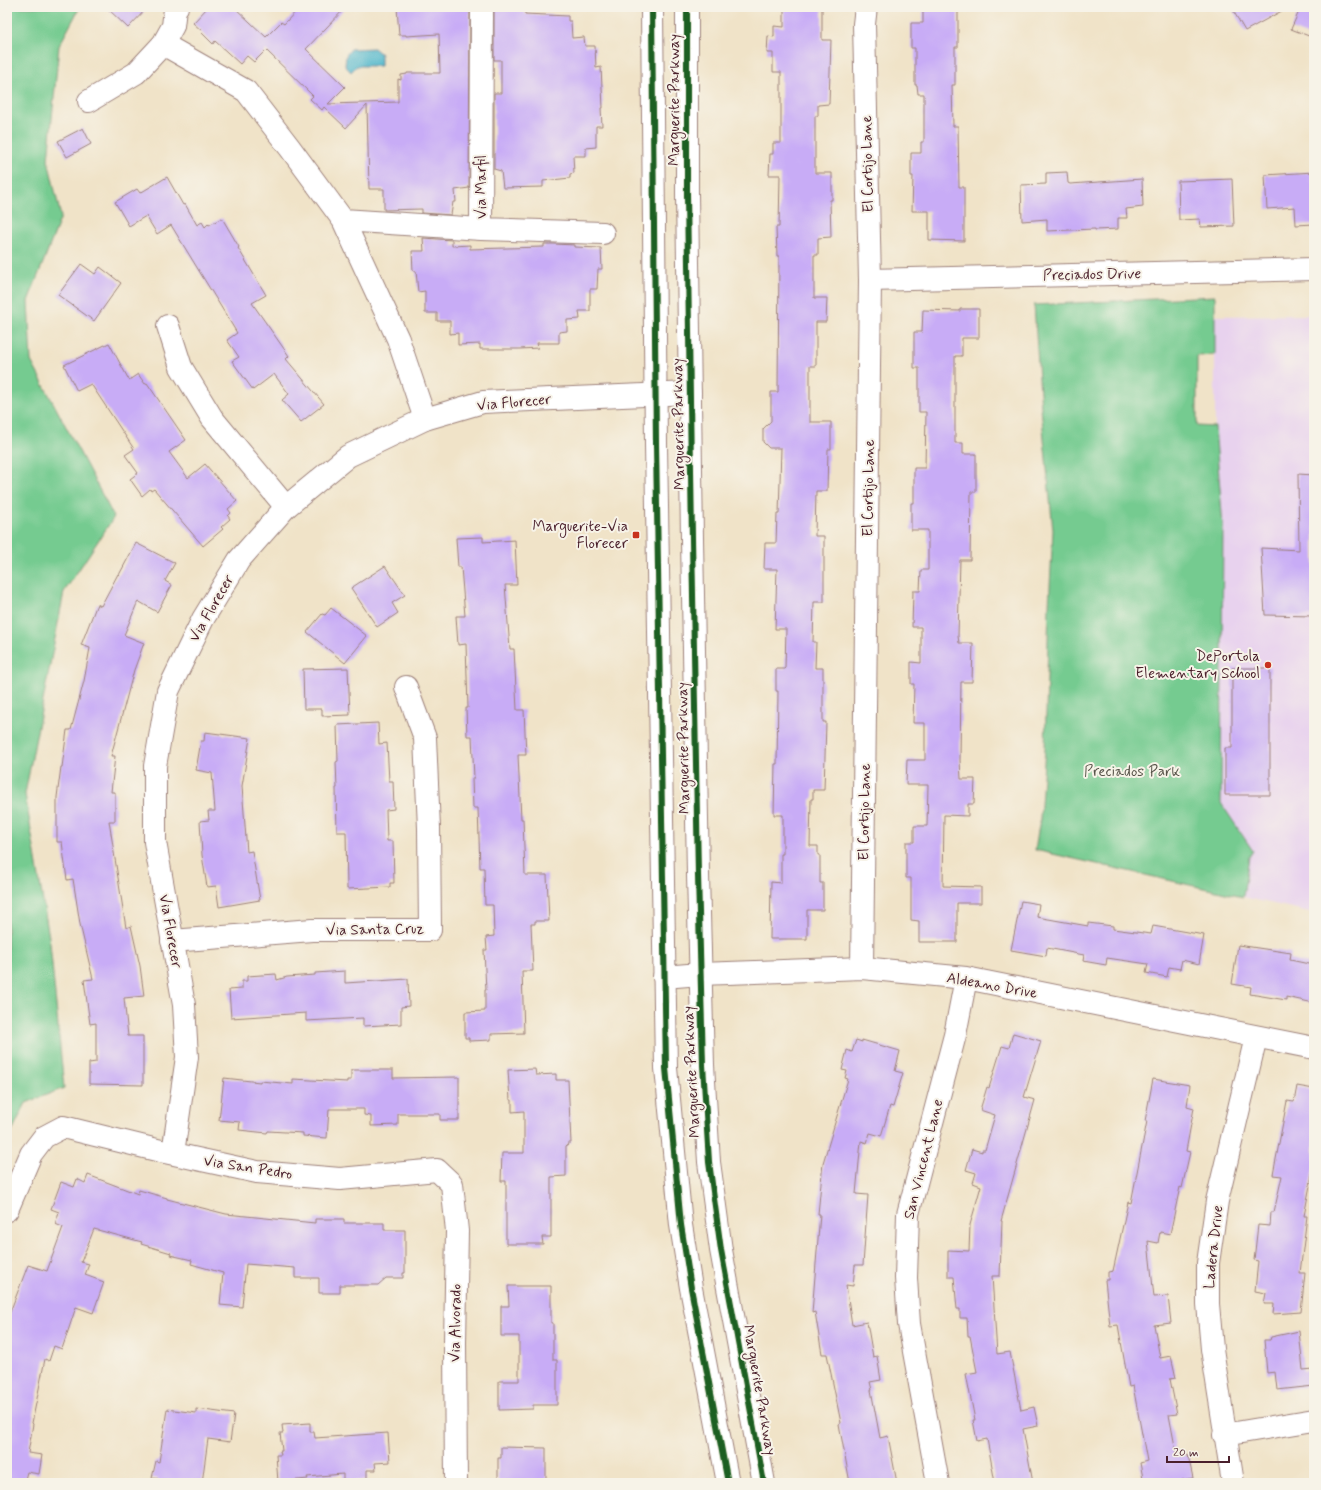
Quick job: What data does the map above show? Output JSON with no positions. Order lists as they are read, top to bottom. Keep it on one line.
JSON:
{"streets":{"street":["Marguerite Parkway","El Cortijo Lane","Via Marfil","Preciados Drive","Via Florecer","Via Santa Cruz","Aldeano Drive","San Vincent Lane","Via San Pedro","Ladera Drive","Via Alvorado"]},"crossings":[["Marguerite Parkway","Via Florecer"],["Marguerite Parkway","Aldeano Drive"],["El Cortijo Lane","Preciados Drive"],["El Cortijo Lane","Aldeano Drive"],["Via Florecer","Via Santa Cruz"],["Via Florecer","Via San Pedro"],["Aldeano Drive","San Vincent Lane"],["Aldeano Drive","Ladera Drive"],["Via San Pedro","Via Alvorado"]],"parks":["Preciados Park"],"places":{"transit":["Marguerite-Via Florecer"],"other":["DePortola Elementary School"]},"scale_bar":"20 m"}
